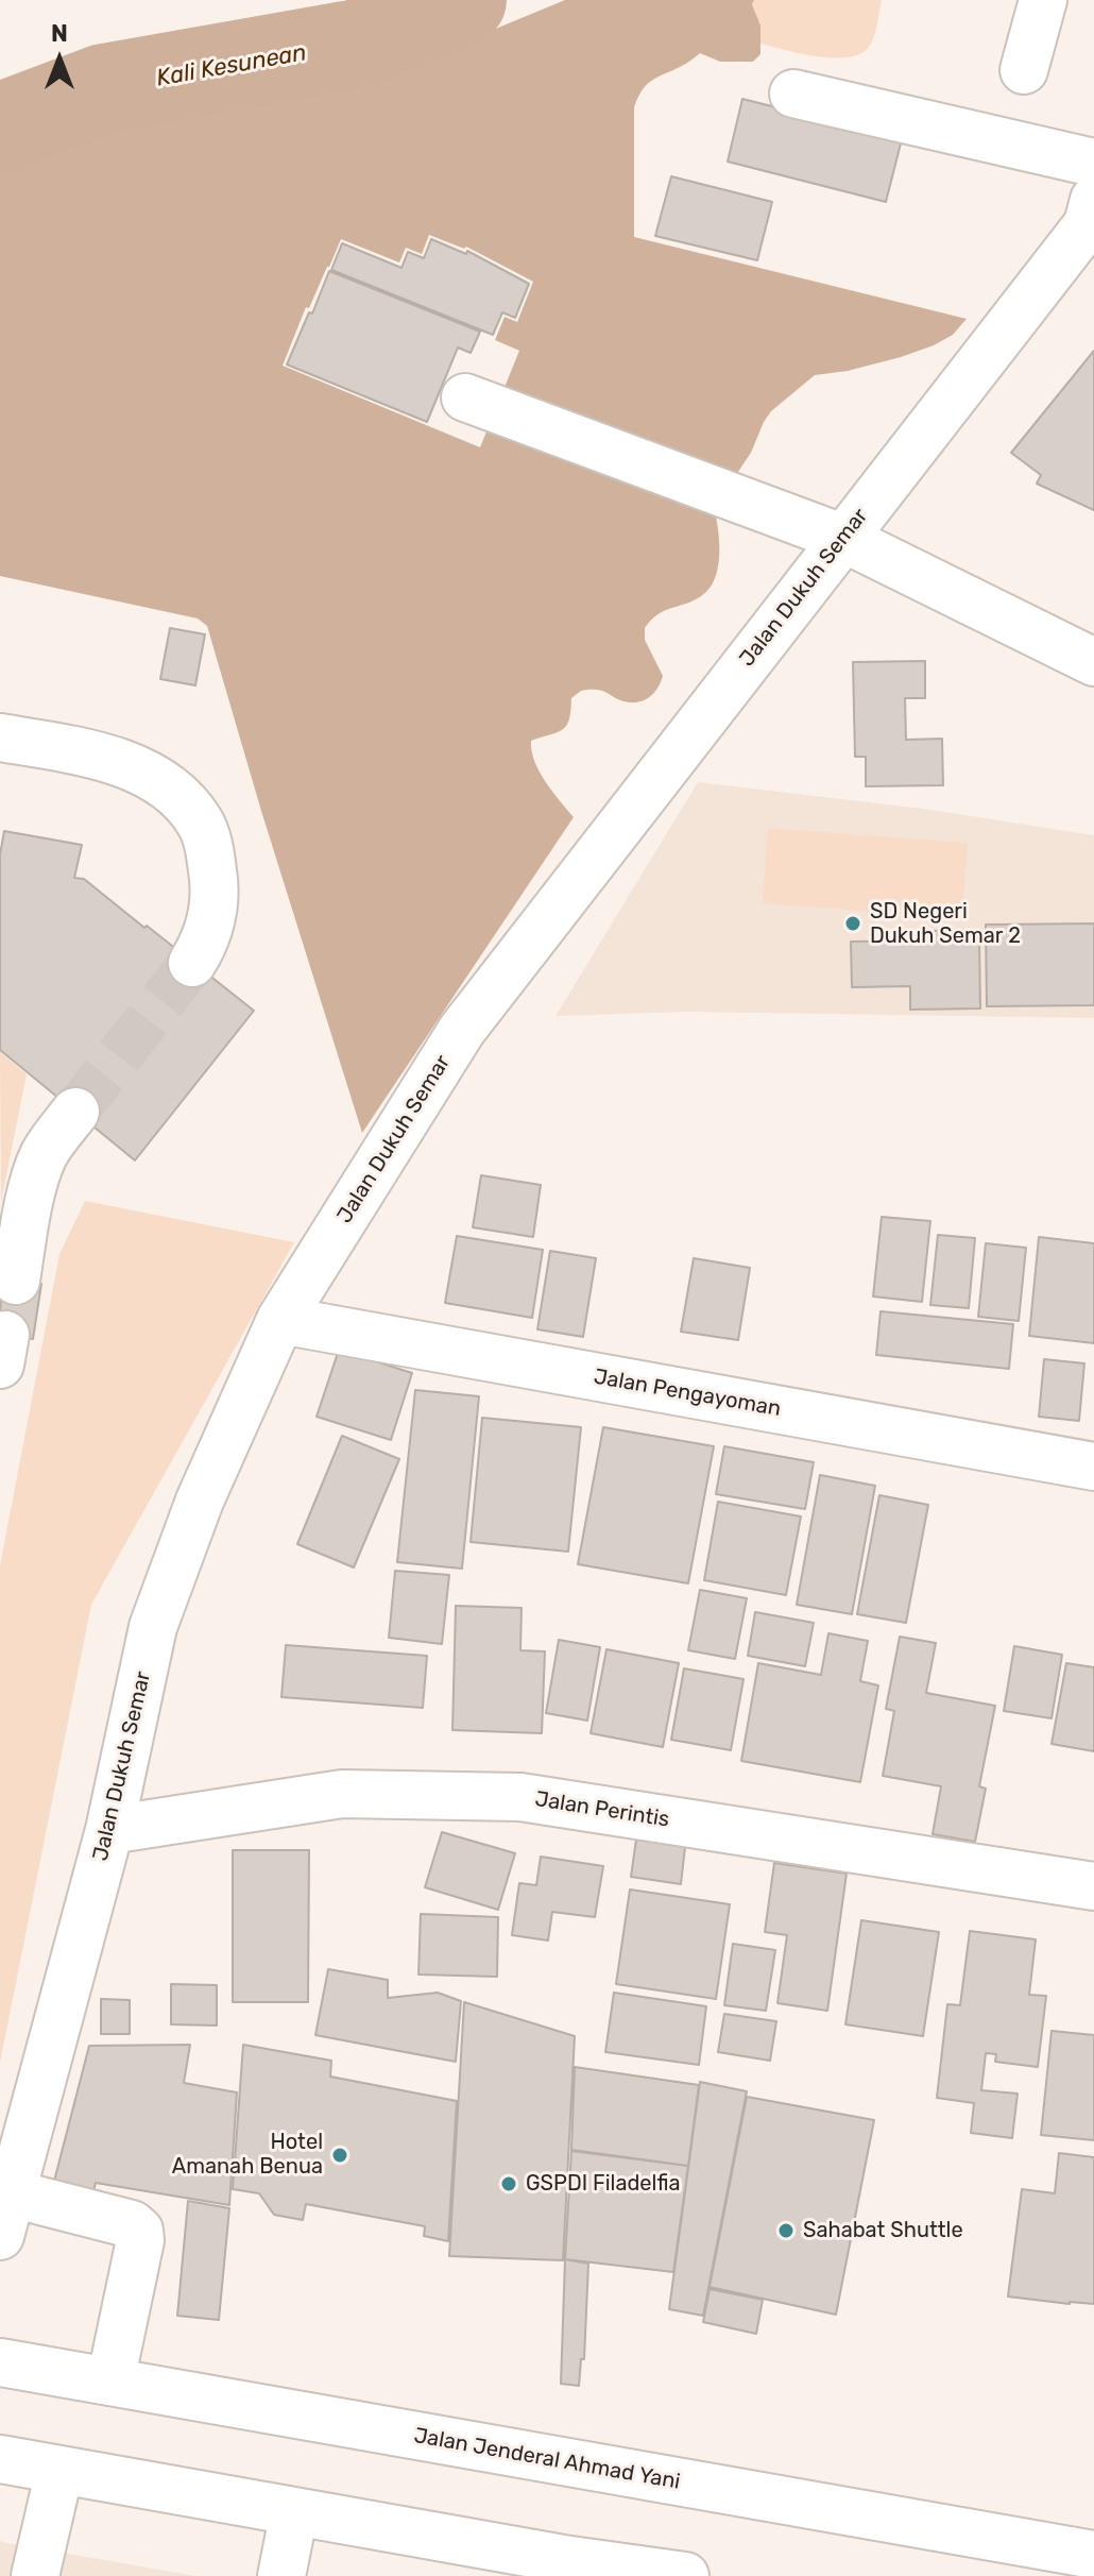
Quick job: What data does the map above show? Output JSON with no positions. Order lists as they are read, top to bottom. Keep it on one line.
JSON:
{"streets":{"main road":["Jalan Dukuh Semar","Jalan Pengayoman","Jalan Perintis","Jalan Jenderal Ahmad Yani"]},"crossings":[["Jalan Dukuh Semar","Jalan Pengayoman"],["Jalan Dukuh Semar","Jalan Perintis"]],"water":["Kali Kesunean"],"places":["SD Negeri Dukuh Semar 2","Hotel Amanah Benua","GSPDI Filadelfia","Sahabat Shuttle"],"north":"top"}
